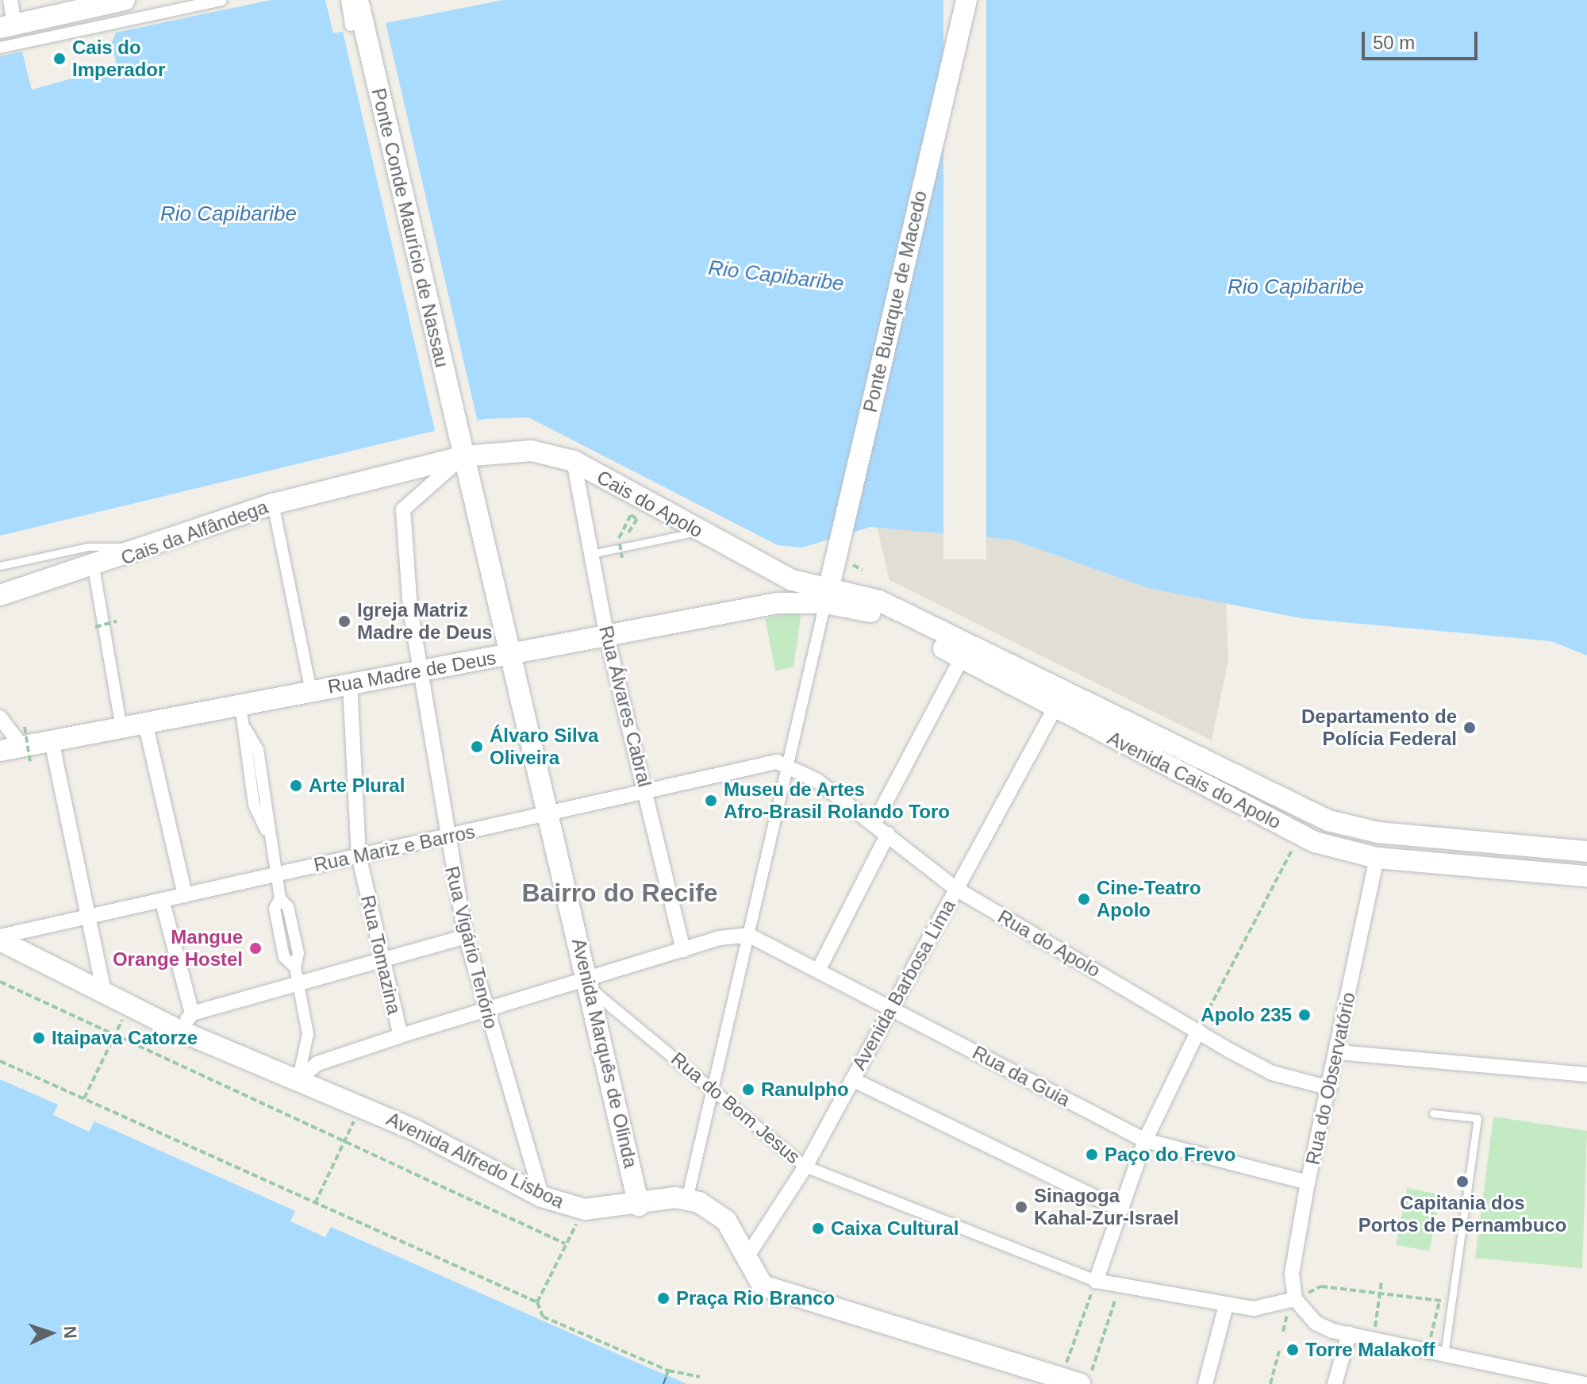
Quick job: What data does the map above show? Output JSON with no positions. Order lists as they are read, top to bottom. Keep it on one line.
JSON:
{"streets":{"main road":["Ponte Conde Maurício de Nassau","Ponte Buarque de Macedo","Cais do Apolo","Cais da Alfândega","Rua Madre de Deus","Avenida Cais do Apolo","Avenida Marquês de Olinda","Avenida Alfredo Lisboa"],"street":["Rua Álvares Cabral","Rua Mariz e Barros","Rua do Apolo","Rua Vigário Tenório","Rua Tomazina","Avenida Barbosa Lima","Rua da Guia","Rua do Observatório","Rua do Bom Jesus"]},"crossings":[["Ponte Conde Maurício de Nassau","Cais do Apolo"],["Ponte Conde Maurício de Nassau","Cais da Alfândega"],["Ponte Conde Maurício de Nassau","Rua Vigário Tenório"],["Ponte Conde Maurício de Nassau","Avenida Marquês de Olinda"],["Ponte Buarque de Macedo","Cais do Apolo"],["Ponte Buarque de Macedo","Rua Madre de Deus"],["Ponte Buarque de Macedo","Avenida Cais do Apolo"],["Cais do Apolo","Cais da Alfândega"],["Cais do Apolo","Rua Madre de Deus"],["Cais do Apolo","Rua Álvares Cabral"],["Cais do Apolo","Avenida Cais do Apolo"],["Cais do Apolo","Rua Vigário Tenório"],["Cais do Apolo","Avenida Marquês de Olinda"],["Cais da Alfândega","Rua Vigário Tenório"],["Cais da Alfândega","Avenida Marquês de Olinda"],["Rua Madre de Deus","Rua Álvares Cabral"],["Rua Madre de Deus","Avenida Cais do Apolo"],["Rua Madre de Deus","Rua Vigário Tenório"],["Rua Madre de Deus","Rua Tomazina"],["Rua Madre de Deus","Avenida Marquês de Olinda"],["Rua Álvares Cabral","Rua Mariz e Barros"],["Avenida Cais do Apolo","Avenida Barbosa Lima"],["Avenida Cais do Apolo","Rua do Observatório"],["Rua Mariz e Barros","Rua do Apolo"],["Rua Mariz e Barros","Rua Vigário Tenório"],["Rua Mariz e Barros","Rua Tomazina"],["Rua Mariz e Barros","Avenida Marquês de Olinda"],["Rua Mariz e Barros","Avenida Alfredo Lisboa"],["Rua do Apolo","Avenida Barbosa Lima"],["Rua do Apolo","Rua do Observatório"],["Rua Vigário Tenório","Avenida Marquês de Olinda"],["Rua Vigário Tenório","Avenida Alfredo Lisboa"],["Avenida Barbosa Lima","Rua da Guia"],["Avenida Barbosa Lima","Rua do Bom Jesus"],["Avenida Marquês de Olinda","Rua do Bom Jesus"],["Avenida Marquês de Olinda","Avenida Alfredo Lisboa"],["Rua da Guia","Rua do Observatório"],["Rua do Observatório","Rua do Bom Jesus"]],"districts":["Bairro do Recife"],"water":["Rio Capibaribe"],"places":["Cais do Imperador","Igreja Matriz Madre de Deus","Departamento de Polícia Federal","Álvaro Silva Oliveira","Arte Plural","Museu de Artes Afro-Brasil Rolando Toro","Cine-Teatro Apolo","Mangue Orange Hostel","Apolo 235","Itaipava Catorze","Ranulpho","Paço do Frevo","Capitania dos Portos de Pernambuco","Sinagoga Kahal-Zur-Israel","Caixa Cultural","Praça Rio Branco","Torre Malakoff"],"scale_bar":"50 m","north":"right"}
